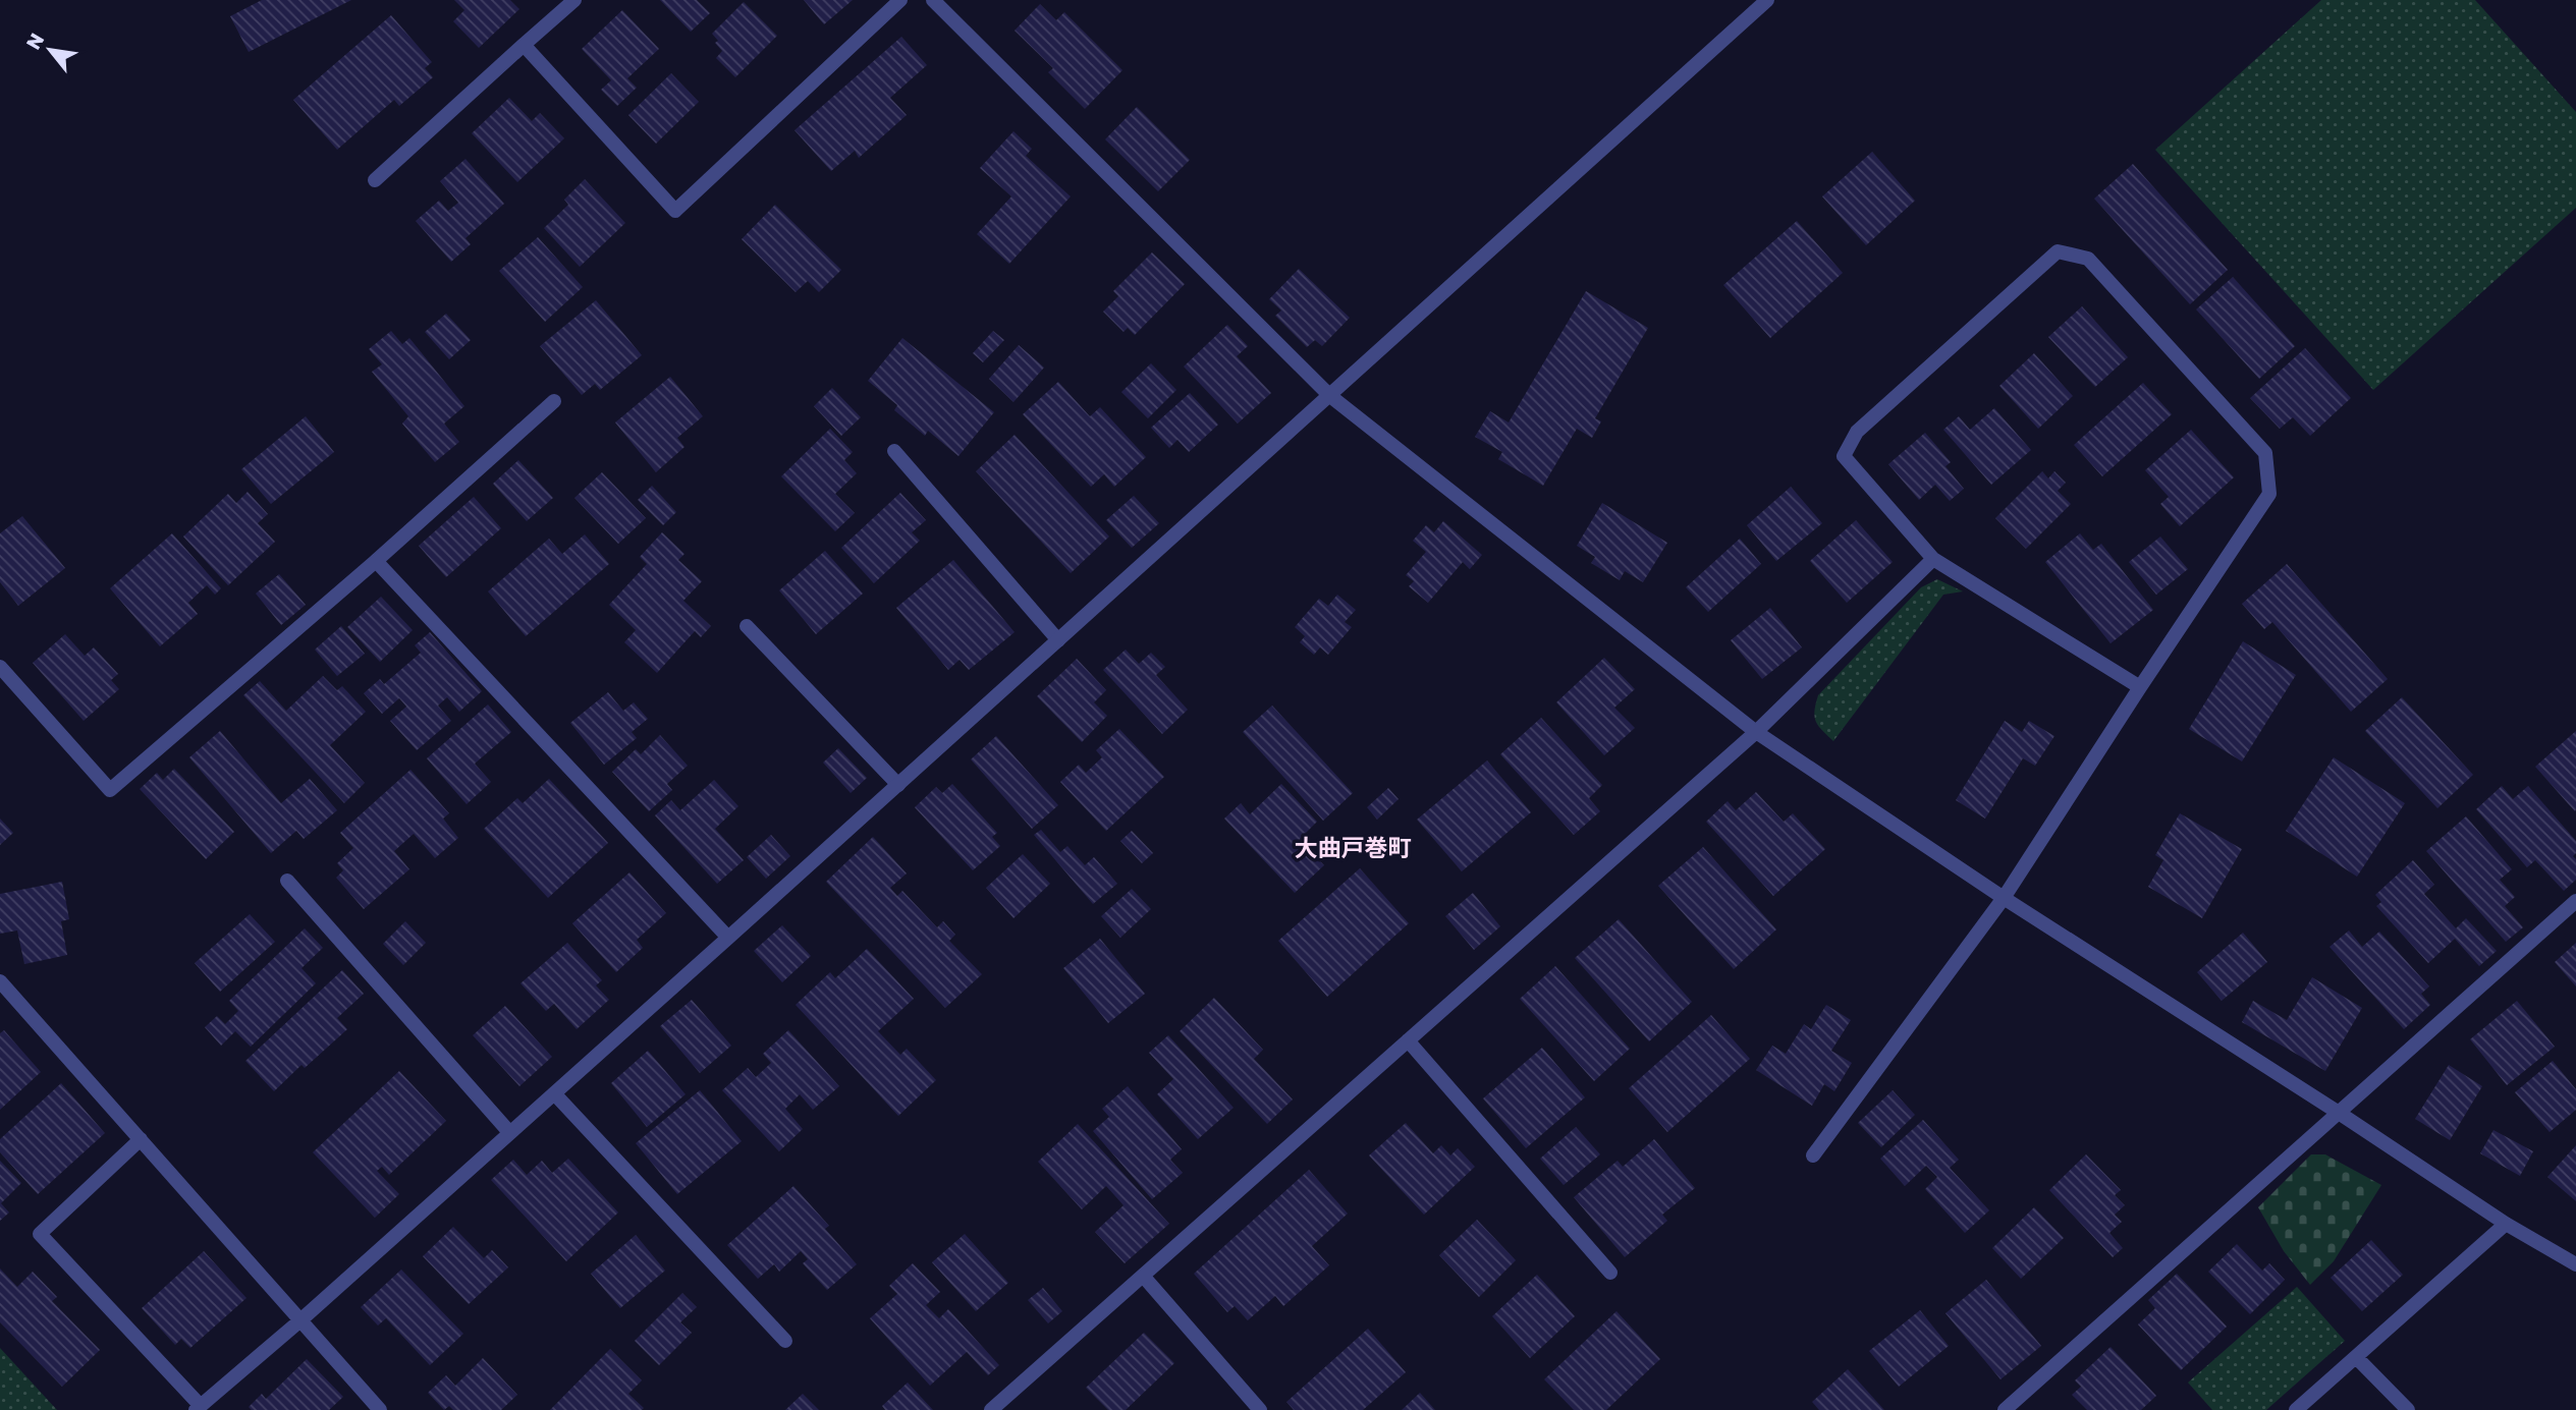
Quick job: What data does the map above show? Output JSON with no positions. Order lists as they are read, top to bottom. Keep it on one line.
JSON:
{"districts":["大曲戸巻町"],"north":"top left"}
